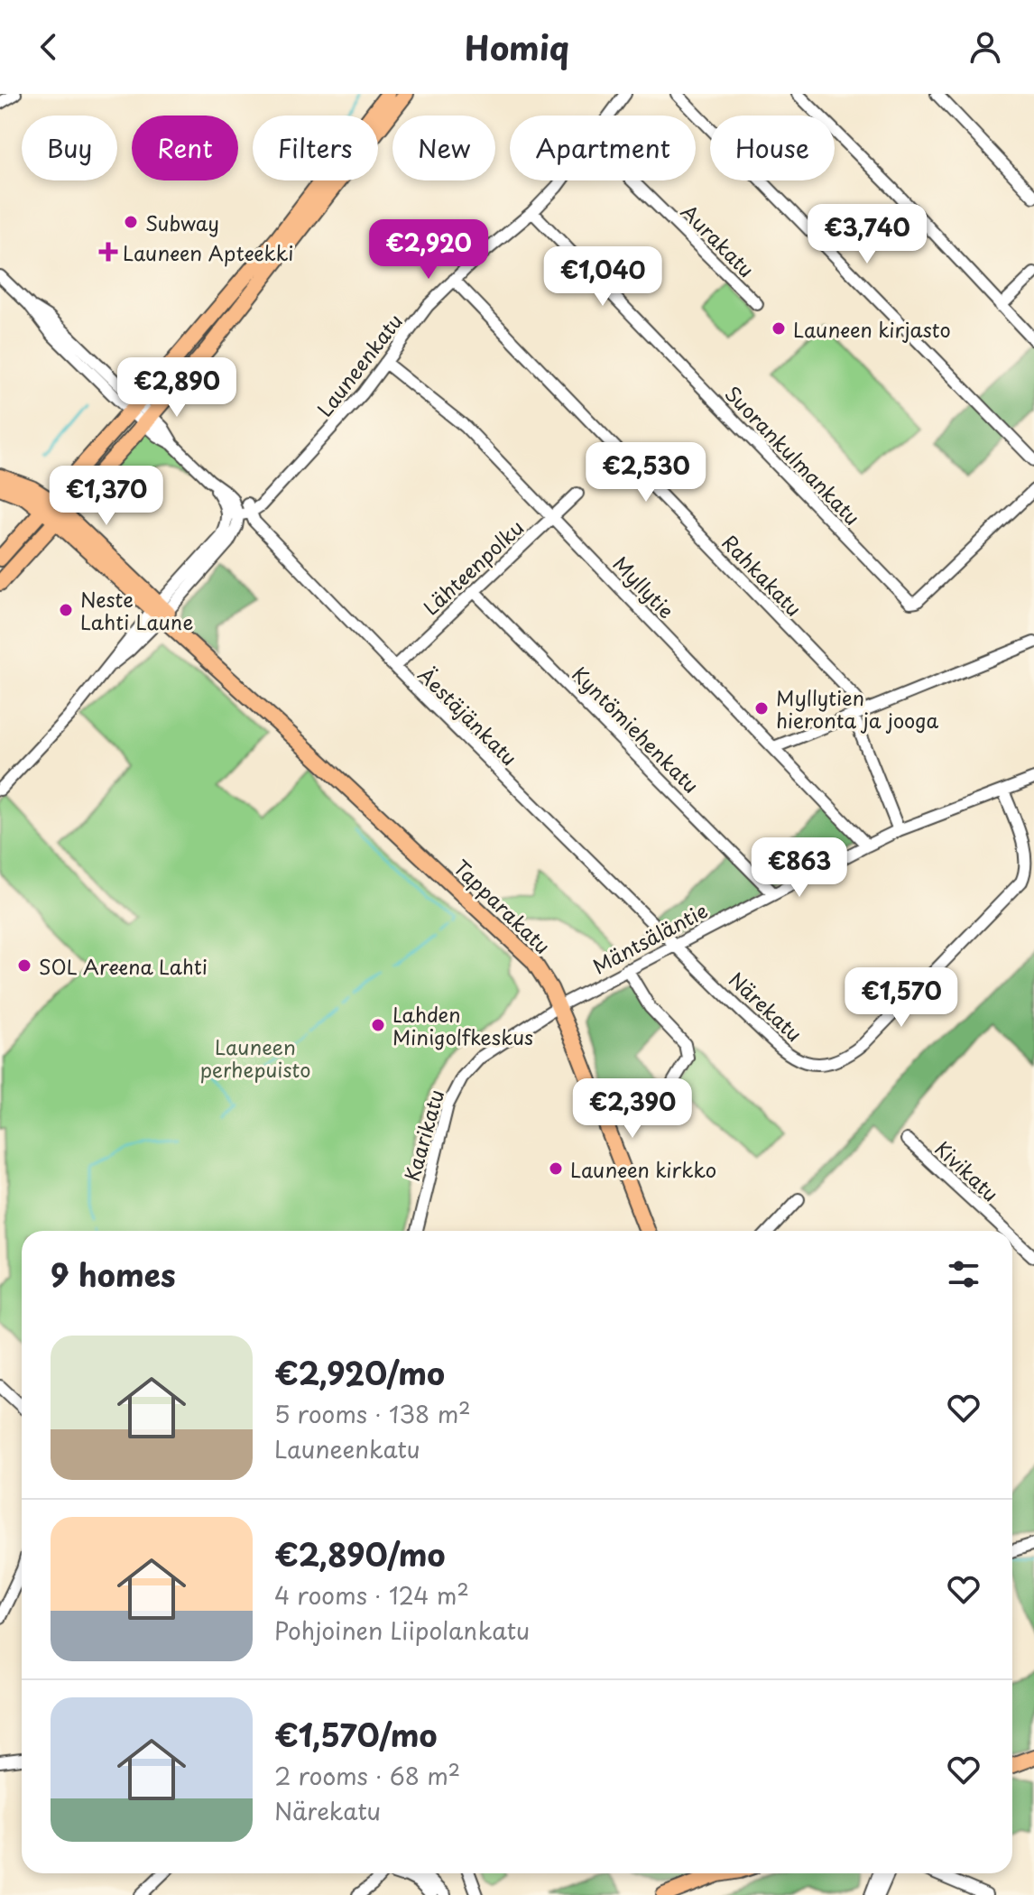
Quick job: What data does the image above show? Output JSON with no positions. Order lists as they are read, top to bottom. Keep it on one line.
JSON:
{"streets":{"main road":["Tapparakatu"],"street":["Aurakatu","Launeenkatu","Suorankulmankatu","Lähteenpolku","Rahkakatu","Myllytie","Äestäjänkatu","Kyntömiehenkatu","Mäntsäläntie","Närekatu","Kaarikatu","Kivikatu"]},"crossings":[["Launeenkatu","Suorankulmankatu"],["Launeenkatu","Rahkakatu"],["Launeenkatu","Myllytie"],["Launeenkatu","Äestäjänkatu"],["Launeenkatu","Tapparakatu"],["Lähteenpolku","Myllytie"],["Lähteenpolku","Äestäjänkatu"],["Lähteenpolku","Kyntömiehenkatu"],["Rahkakatu","Mäntsäläntie"],["Myllytie","Mäntsäläntie"],["Äestäjänkatu","Mäntsäläntie"],["Äestäjänkatu","Närekatu"],["Kyntömiehenkatu","Mäntsäläntie"],["Tapparakatu","Mäntsäläntie"],["Tapparakatu","Kaarikatu"],["Mäntsäläntie","Närekatu"],["Mäntsäläntie","Kaarikatu"]],"parks":["Launeen perhepuisto"],"places":{"other":["Subway","Launeen kirjasto","Neste Lahti Laune","Myllytien hieronta ja jooga","SOL Areena Lahti","Lahden Minigolfkeskus","Launeen kirkko"],"health":["Launeen Apteekki"]},"page":{"header":"Homiq","chip":["Buy","Rent","Filters","New","Apartment","House"],"price":["€3,740","€2,920","€1,040","€2,890","€2,530","€1,370","€863","€1,570","€2,390"],"heading":"9 homes","list":[{"name":"€2,920/mo","note":"5 rooms · 138 m² · Launeenkatu"},{"name":"€2,890/mo","note":"4 rooms · 124 m² · Pohjoinen Liipolankatu"},{"name":"€1,570/mo","note":"2 rooms · 68 m² · Närekatu"}]}}
